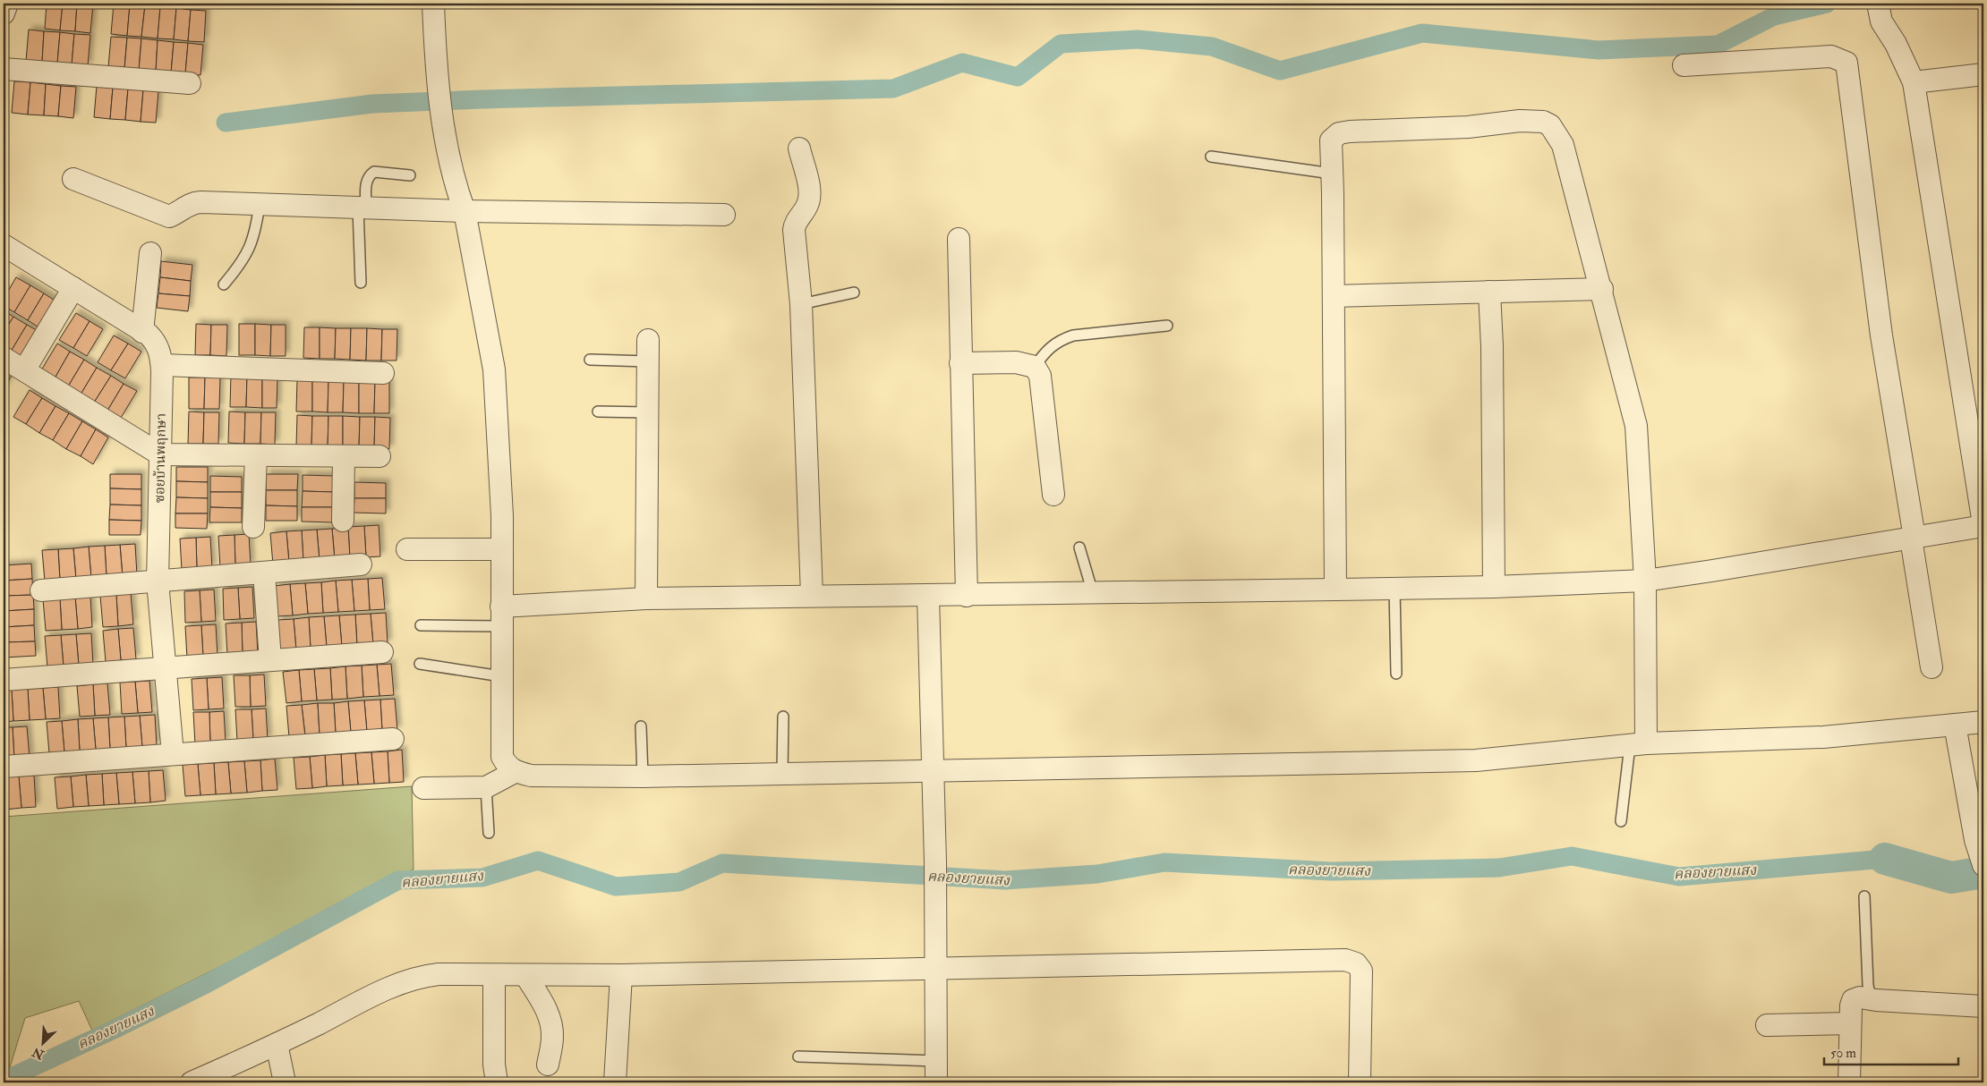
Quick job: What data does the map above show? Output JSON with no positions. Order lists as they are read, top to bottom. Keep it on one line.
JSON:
{"streets":{"street":["ซอยบ้านพฤกษา"]},"water":["คลองยายแสง"],"scale_bar":"50 m","north":"bottom left"}
